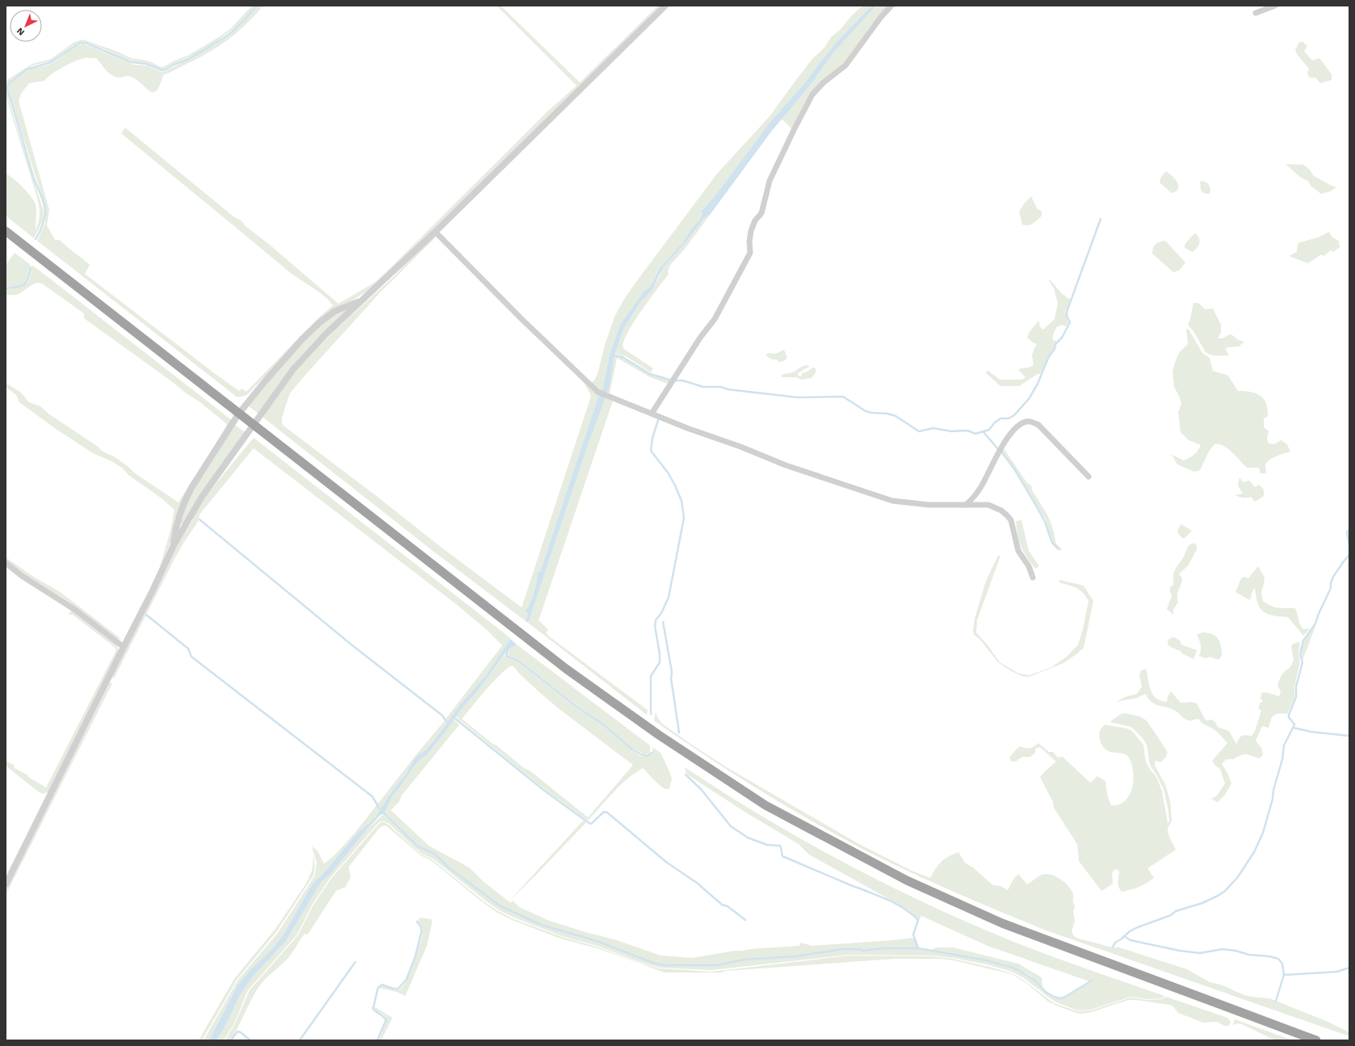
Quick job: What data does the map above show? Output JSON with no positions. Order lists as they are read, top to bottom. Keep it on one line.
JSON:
{"north":"bottom left"}
